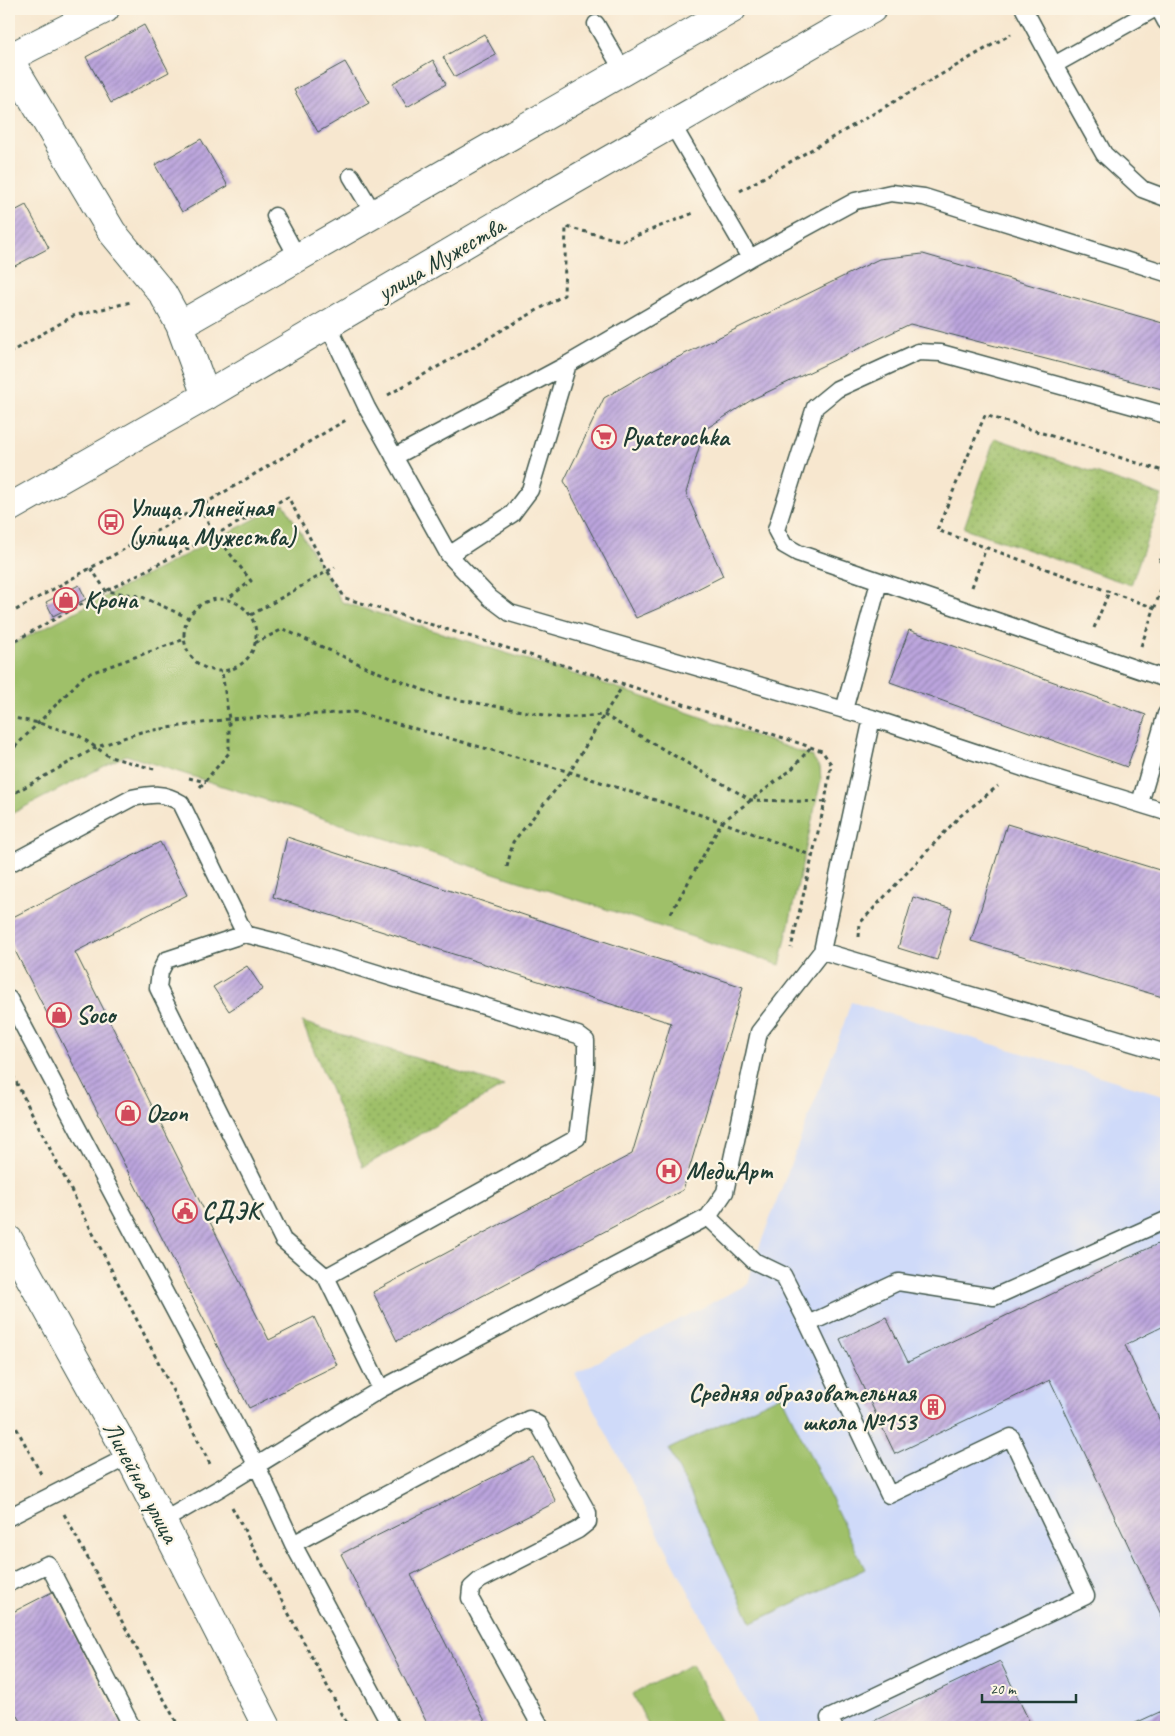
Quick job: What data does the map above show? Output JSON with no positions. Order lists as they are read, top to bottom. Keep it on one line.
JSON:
{"streets":{"street":["улица Мужества","Линейная улица"]},"places":{"supermarket":["Pyaterochka"],"bus stop":["Улица Линейная (улица Мужества)"],"shop":["Крона","Soco","Ozon"],"hospital":["МедиАрт"],"public building":["СДЭК"],"building":["Средняя образовательная школа №153"]},"scale_bar":"20 m"}
